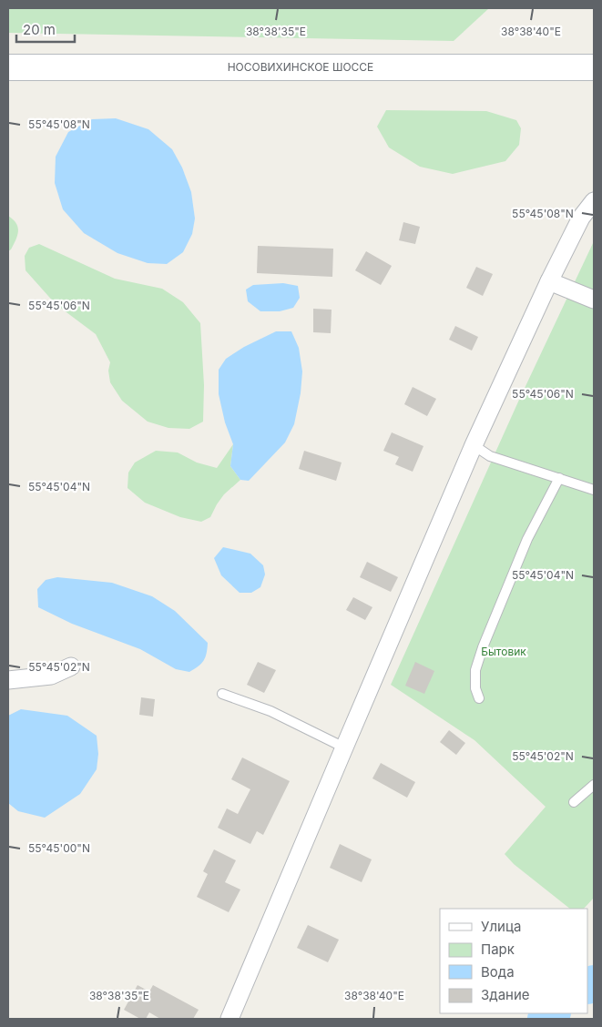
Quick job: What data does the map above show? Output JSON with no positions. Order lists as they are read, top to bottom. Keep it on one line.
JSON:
{"streets":{"main road":["НОСОВИХИНСКОЕ ШОССЕ"]},"parks":["Бытовик"],"legend":["Улица","Парк","Вода","Здание"],"scale_bar":"20 m","coordinates":["38°38'35\"E","38°38'40\"E","55°45'08\"N","55°45'06\"N","55°45'04\"N","55°45'02\"N","55°45'00\"N"]}
